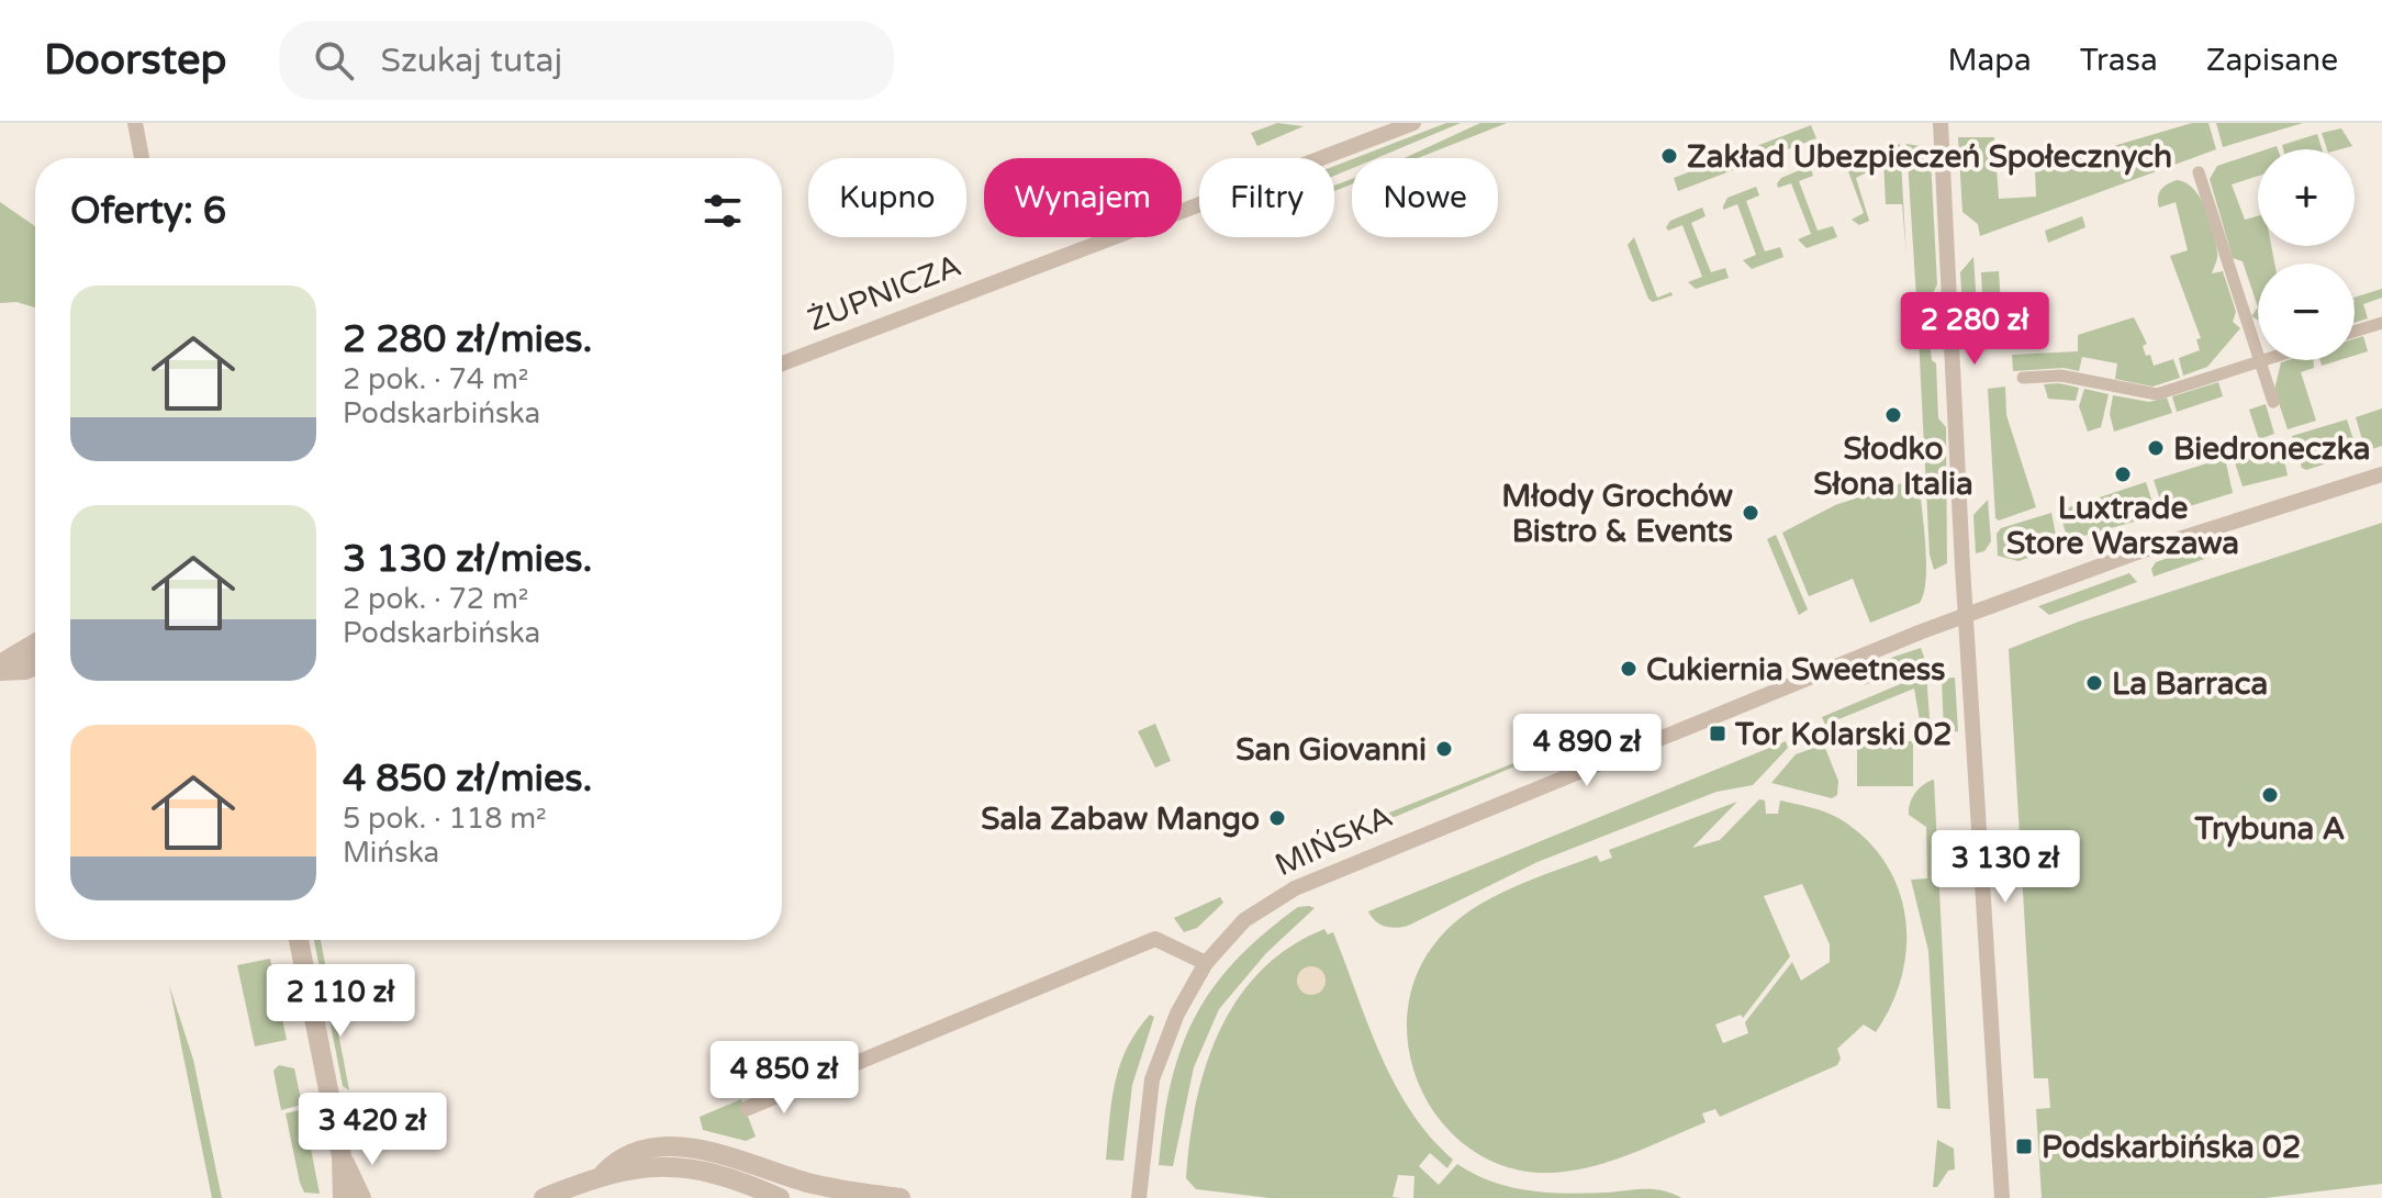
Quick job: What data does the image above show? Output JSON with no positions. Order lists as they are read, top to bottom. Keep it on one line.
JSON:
{"streets":{"street":["ŻUPNICZA","MIŃSKA"]},"places":{"other":["Zakład Ubezpieczeń Społecznych","Słodko Słona Italia","Biedroneczka","Luxtrade Store Warszawa","Młody Grochów Bistro & Events","Cukiernia Sweetness","La Barraca","San Giovanni","Trybuna A","Sala Zabaw Mango"],"transit":["Tor Kolarski 02","Podskarbińska 02"]},"page":{"header":"Doorstep","search":"Szukaj tutaj","nav":["Mapa","Trasa","Zapisane"],"map_buttons":["+","−"],"chip":["Kupno","Wynajem","Filtry","Nowe"],"heading":"Oferty: 6","list":[{"name":"2 280 zł/mies.","note":"2 pok. · 74 m² · Podskarbińska"},{"name":"3 130 zł/mies.","note":"2 pok. · 72 m² · Podskarbińska"},{"name":"4 850 zł/mies.","note":"5 pok. · 118 m² · Mińska"}],"price":["2 280 zł","4 890 zł","3 130 zł","2 110 zł","4 850 zł","3 420 zł"]}}
